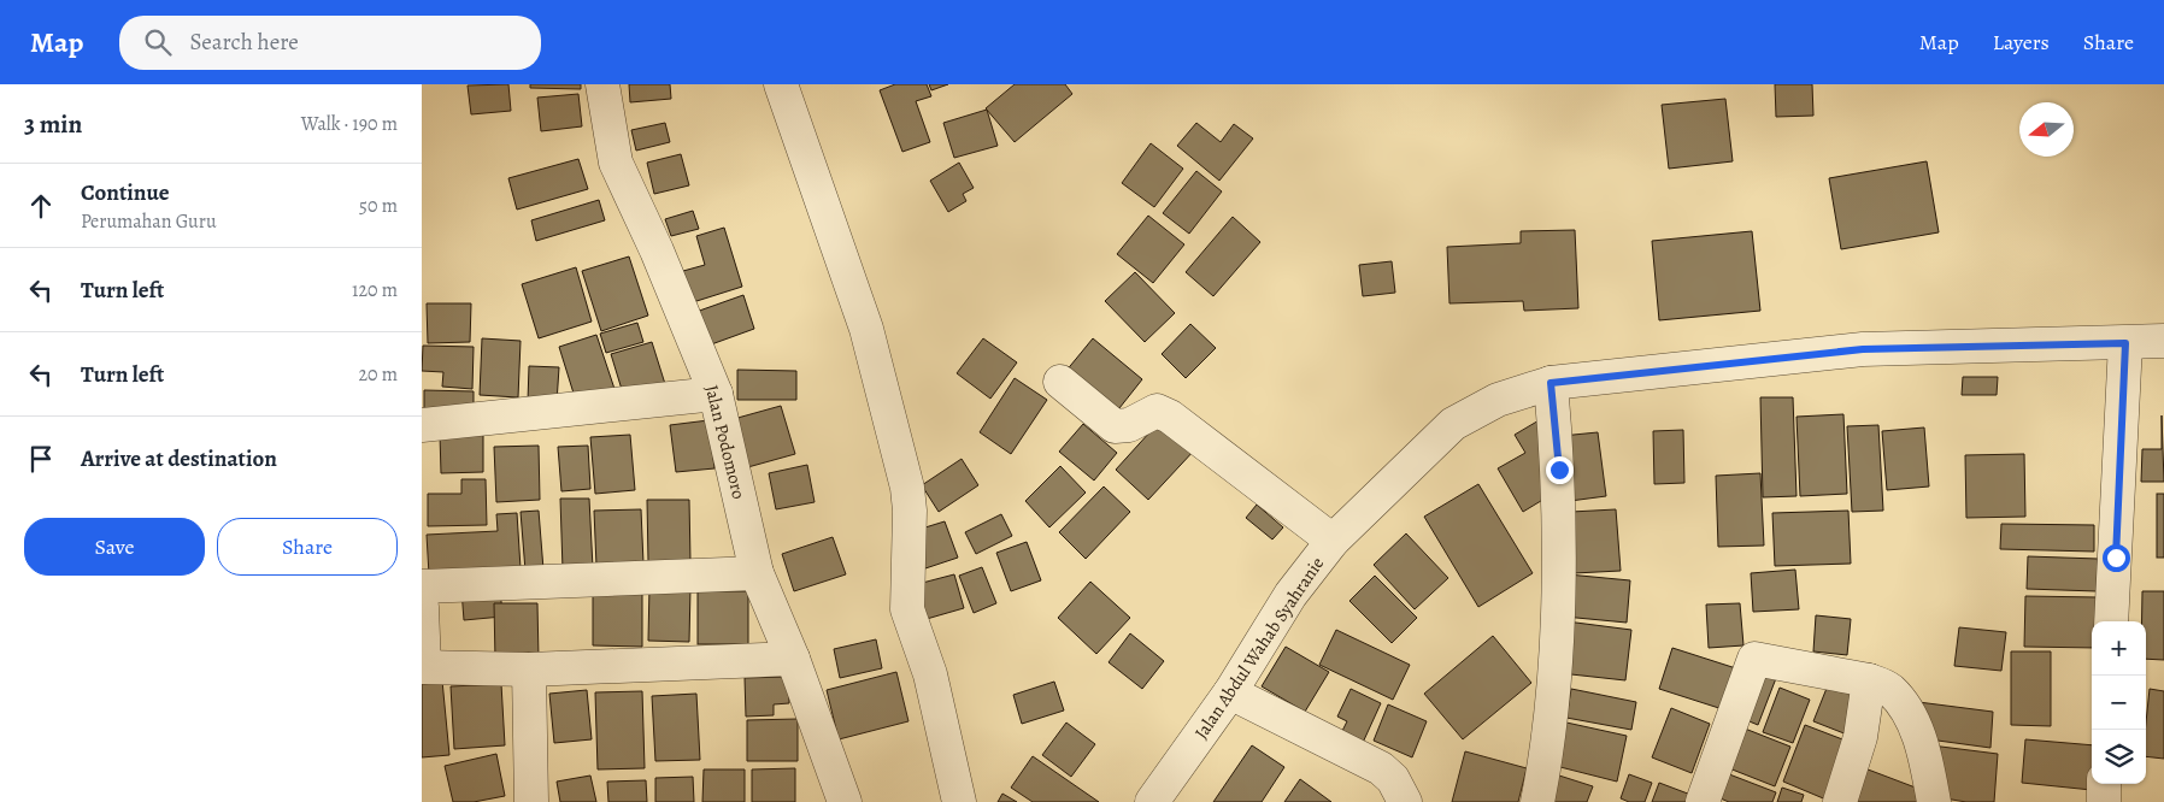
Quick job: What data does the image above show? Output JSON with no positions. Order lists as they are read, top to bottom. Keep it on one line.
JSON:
{"streets":{"street":["Jalan Podomoro","Jalan Abdul Wahab Syahranie"]},"north":"left","page":{"header":"Map","search":"Search here","nav":["Map","Layers","Share"],"heading":["3 min","Walk · 190 m"],"list":[["Continue","Perumahan Guru","50 m"],["Turn left","120 m"],["Turn left","20 m"],"Arrive at destination"],"buttons":["Save","Share"],"map_buttons":["+","−"]}}
